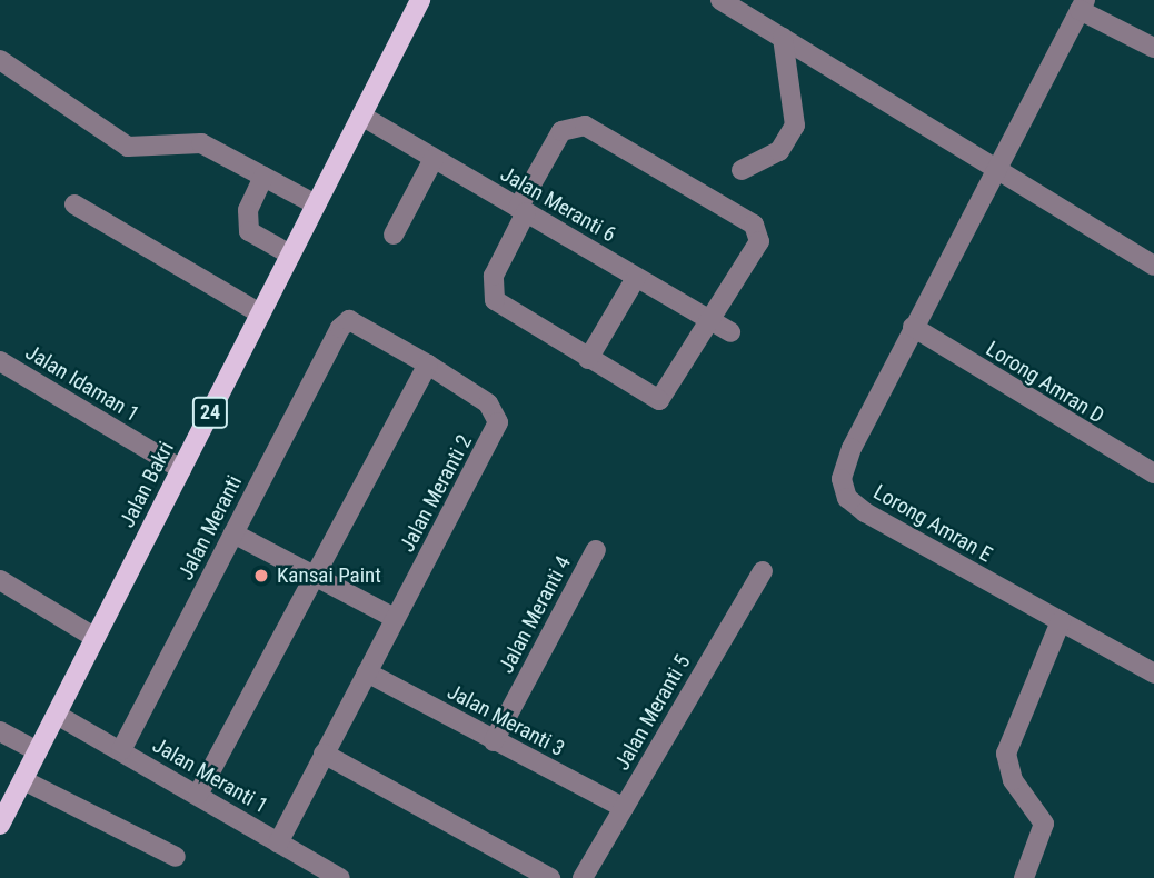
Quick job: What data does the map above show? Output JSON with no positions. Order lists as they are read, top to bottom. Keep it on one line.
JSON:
{"streets":{"main road":["24","Jalan Bakri"],"street":["Jalan Meranti 6","Lorong Amran D","Jalan Idaman 1","Jalan Meranti 2","Lorong Amran E","Jalan Meranti","Jalan Meranti 4","Jalan Meranti 5","Jalan Meranti 3","Jalan Meranti 1"]},"crossings":[["Jalan Meranti 6","Jalan Bakri"],["Lorong Amran D","Lorong Amran E"],["Jalan Idaman 1","Jalan Bakri"],["Jalan Bakri","Jalan Meranti 1"],["Jalan Meranti 2","Jalan Meranti"],["Jalan Meranti 2","Jalan Meranti 3"],["Jalan Meranti 2","Jalan Meranti 1"],["Jalan Meranti","Jalan Meranti 1"],["Jalan Meranti 4","Jalan Meranti 3"],["Jalan Meranti 5","Jalan Meranti 3"]],"places":["Kansai Paint"]}
